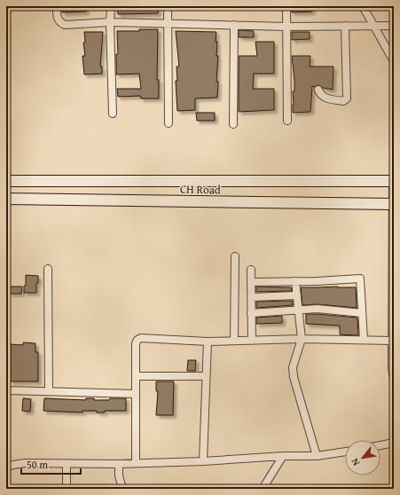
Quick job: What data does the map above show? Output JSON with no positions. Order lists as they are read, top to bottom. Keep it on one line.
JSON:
{"streets":{"street":["CH Road"]},"scale_bar":"50 m","north":"bottom left"}
